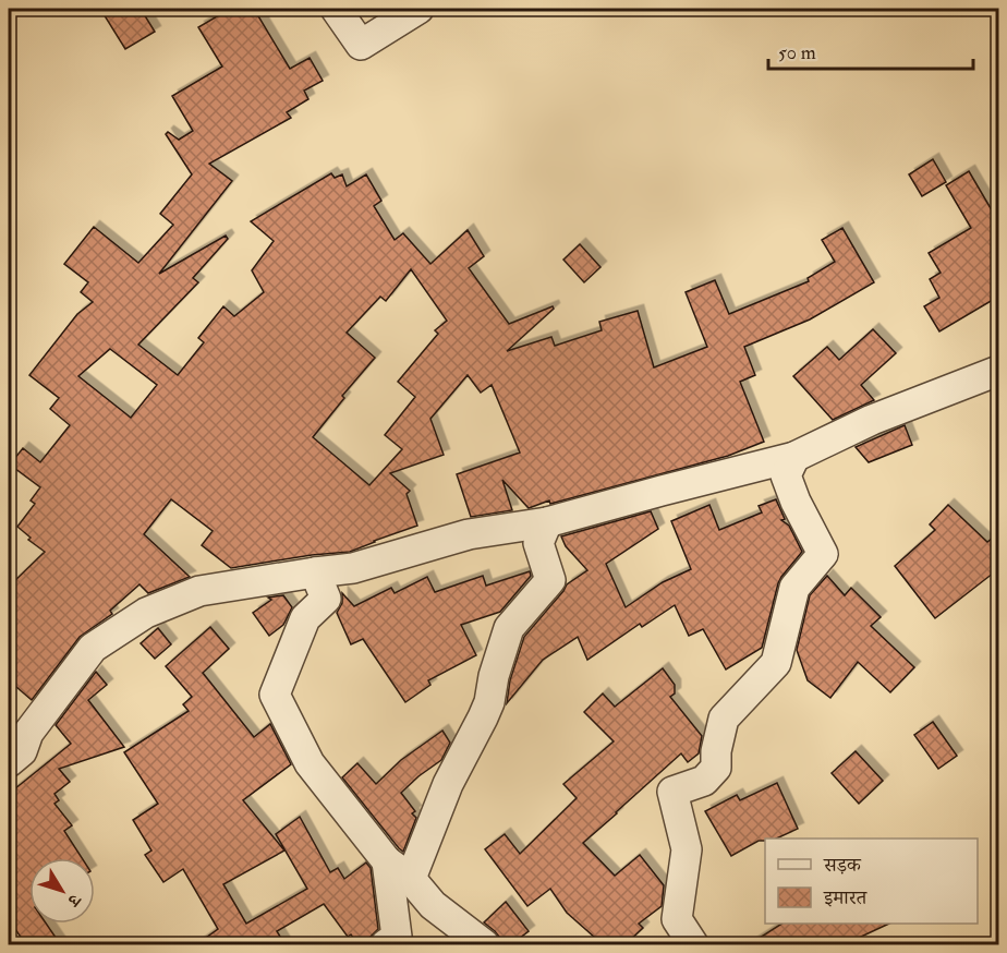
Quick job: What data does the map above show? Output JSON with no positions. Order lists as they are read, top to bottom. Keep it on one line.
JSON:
{"legend":["सड़क","इमारत"],"scale_bar":"50 m","north":"bottom right"}
